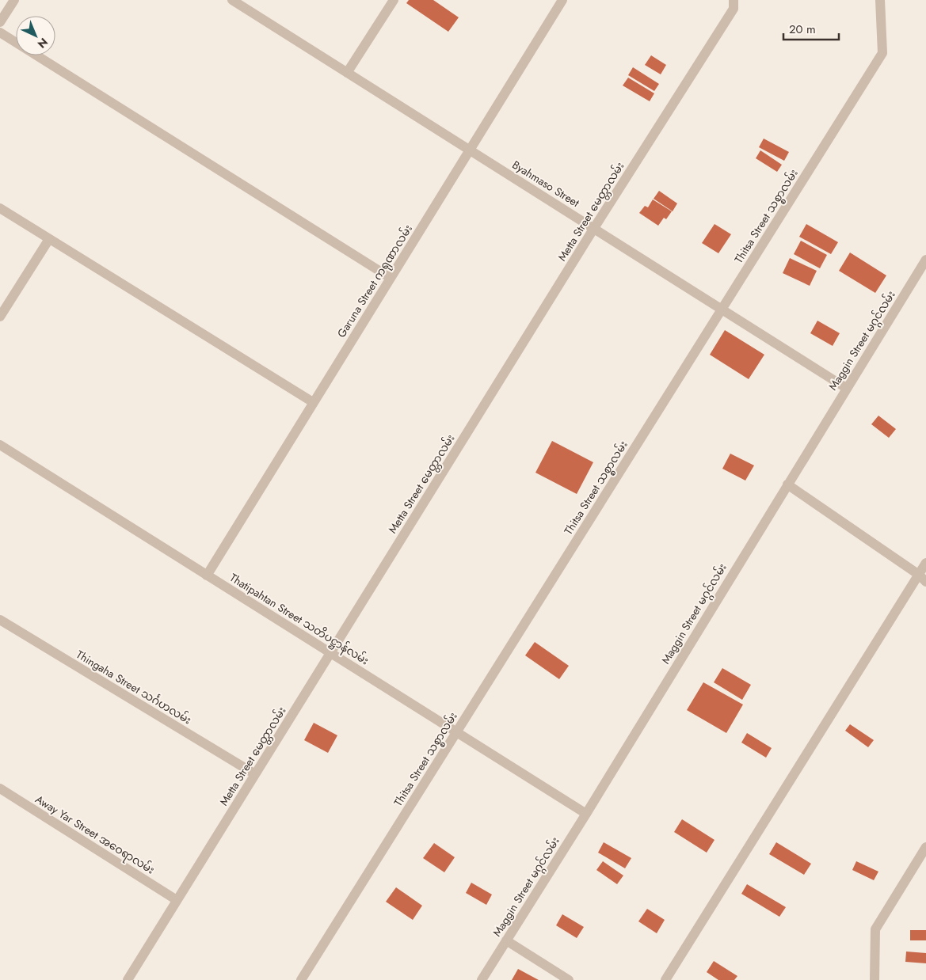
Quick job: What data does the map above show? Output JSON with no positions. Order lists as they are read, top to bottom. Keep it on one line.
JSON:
{"streets":{"street":["Byahmaso Street","Metta Street မေတ္တာလမ်း","Thitsa Street သစ္စာလမ်း","Garuna Street ကရုဏာလမ်း","Maggin Street မဂ္ဂင်လမ်း","Thatipahtan Street သတိပဋ္ဌာန်လမ်း","Thingaha Street သင်္ဂဟလမ်း","Away Yar Street အဝေရာလမ်း"]},"crossings":[["Byahmaso Street","Metta Street မေတ္တာလမ်း"],["Byahmaso Street","Thitsa Street သစ္စာလမ်း"],["Byahmaso Street","Garuna Street ကရုဏာလမ်း"],["Byahmaso Street","Maggin Street မဂ္ဂင်လမ်း"],["Metta Street မေတ္တာလမ်း","Thatipahtan Street သတိပဋ္ဌာန်လမ်း"],["Metta Street မေတ္တာလမ်း","Thingaha Street သင်္ဂဟလမ်း"],["Metta Street မေတ္တာလမ်း","Away Yar Street အဝေရာလမ်း"],["Thitsa Street သစ္စာလမ်း","Thatipahtan Street သတိပဋ္ဌာန်လမ်း"],["Garuna Street ကရုဏာလမ်း","Thatipahtan Street သတိပဋ္ဌာန်လမ်း"],["Maggin Street မဂ္ဂင်လမ်း","Thatipahtan Street သတိပဋ္ဌာန်လမ်း"]],"scale_bar":"20 m","north":"bottom right"}
